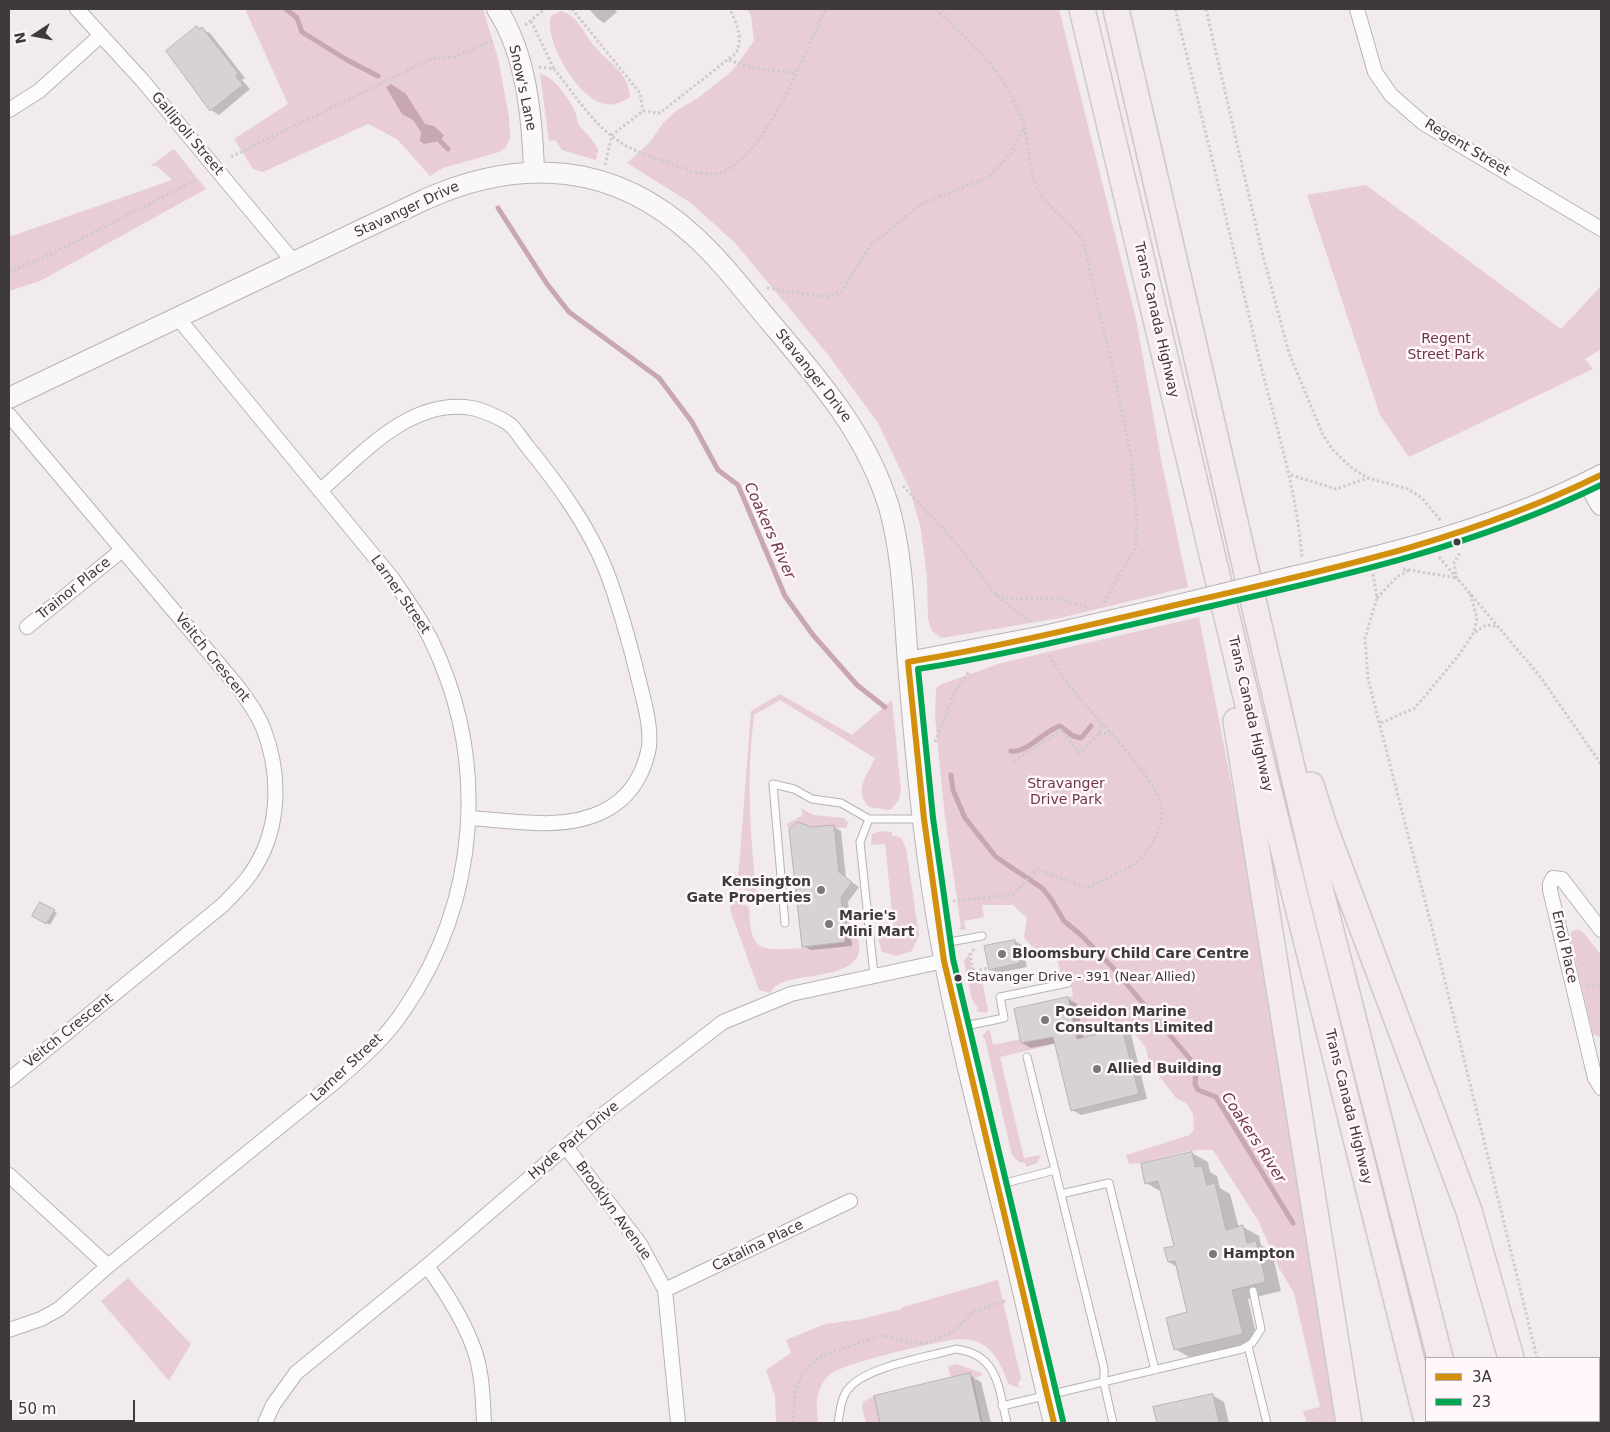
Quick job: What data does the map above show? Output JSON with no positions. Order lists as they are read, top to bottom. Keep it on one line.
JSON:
{"streets":{"highway":["Trans Canada Highway"],"street":["Snow's Lane","Gallipoli Street","Regent Street","Stavanger Drive","Trainor Place","Larner Street","Veitch Crescent","Errol Place","Hyde Park Drive","Brooklyn Avenue","Catalina Place"]},"crossings":[["Snow's Lane","Stavanger Drive"],["Gallipoli Street","Stavanger Drive"],["Stavanger Drive","Larner Street"],["Stavanger Drive","Hyde Park Drive"],["Trainor Place","Veitch Crescent"],["Hyde Park Drive","Brooklyn Avenue"],["Brooklyn Avenue","Catalina Place"]],"water":["Coakers River"],"parks":["Regent Street Park","Stravanger Drive Park"],"places":["Kensington Gate Properties","Marie's Mini Mart","Bloomsbury Child Care Centre","Stavanger Drive - 391 (Near Allied)","Poseidon Marine Consultants Limited","Allied Building","Hampton"],"lines":["transit line 3A","transit line 23"],"legend":["3A","23"],"scale_bar":"50 m","north":"left"}
